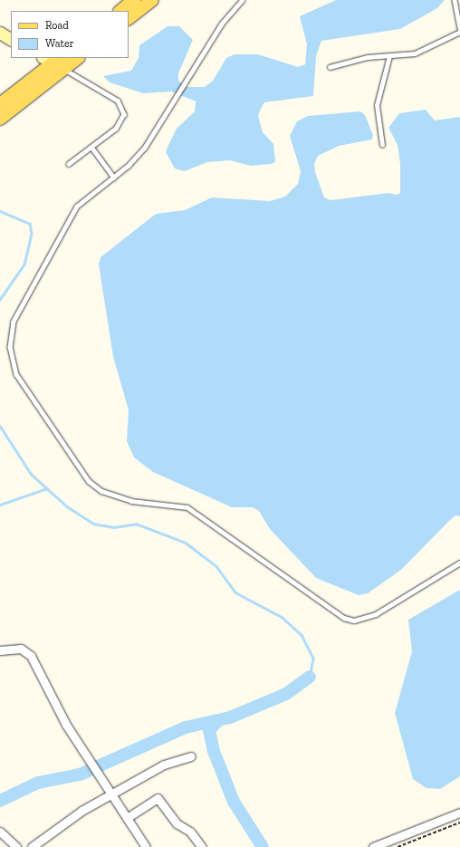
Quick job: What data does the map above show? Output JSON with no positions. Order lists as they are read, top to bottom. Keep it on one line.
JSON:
{"legend":["Road","Water"]}
